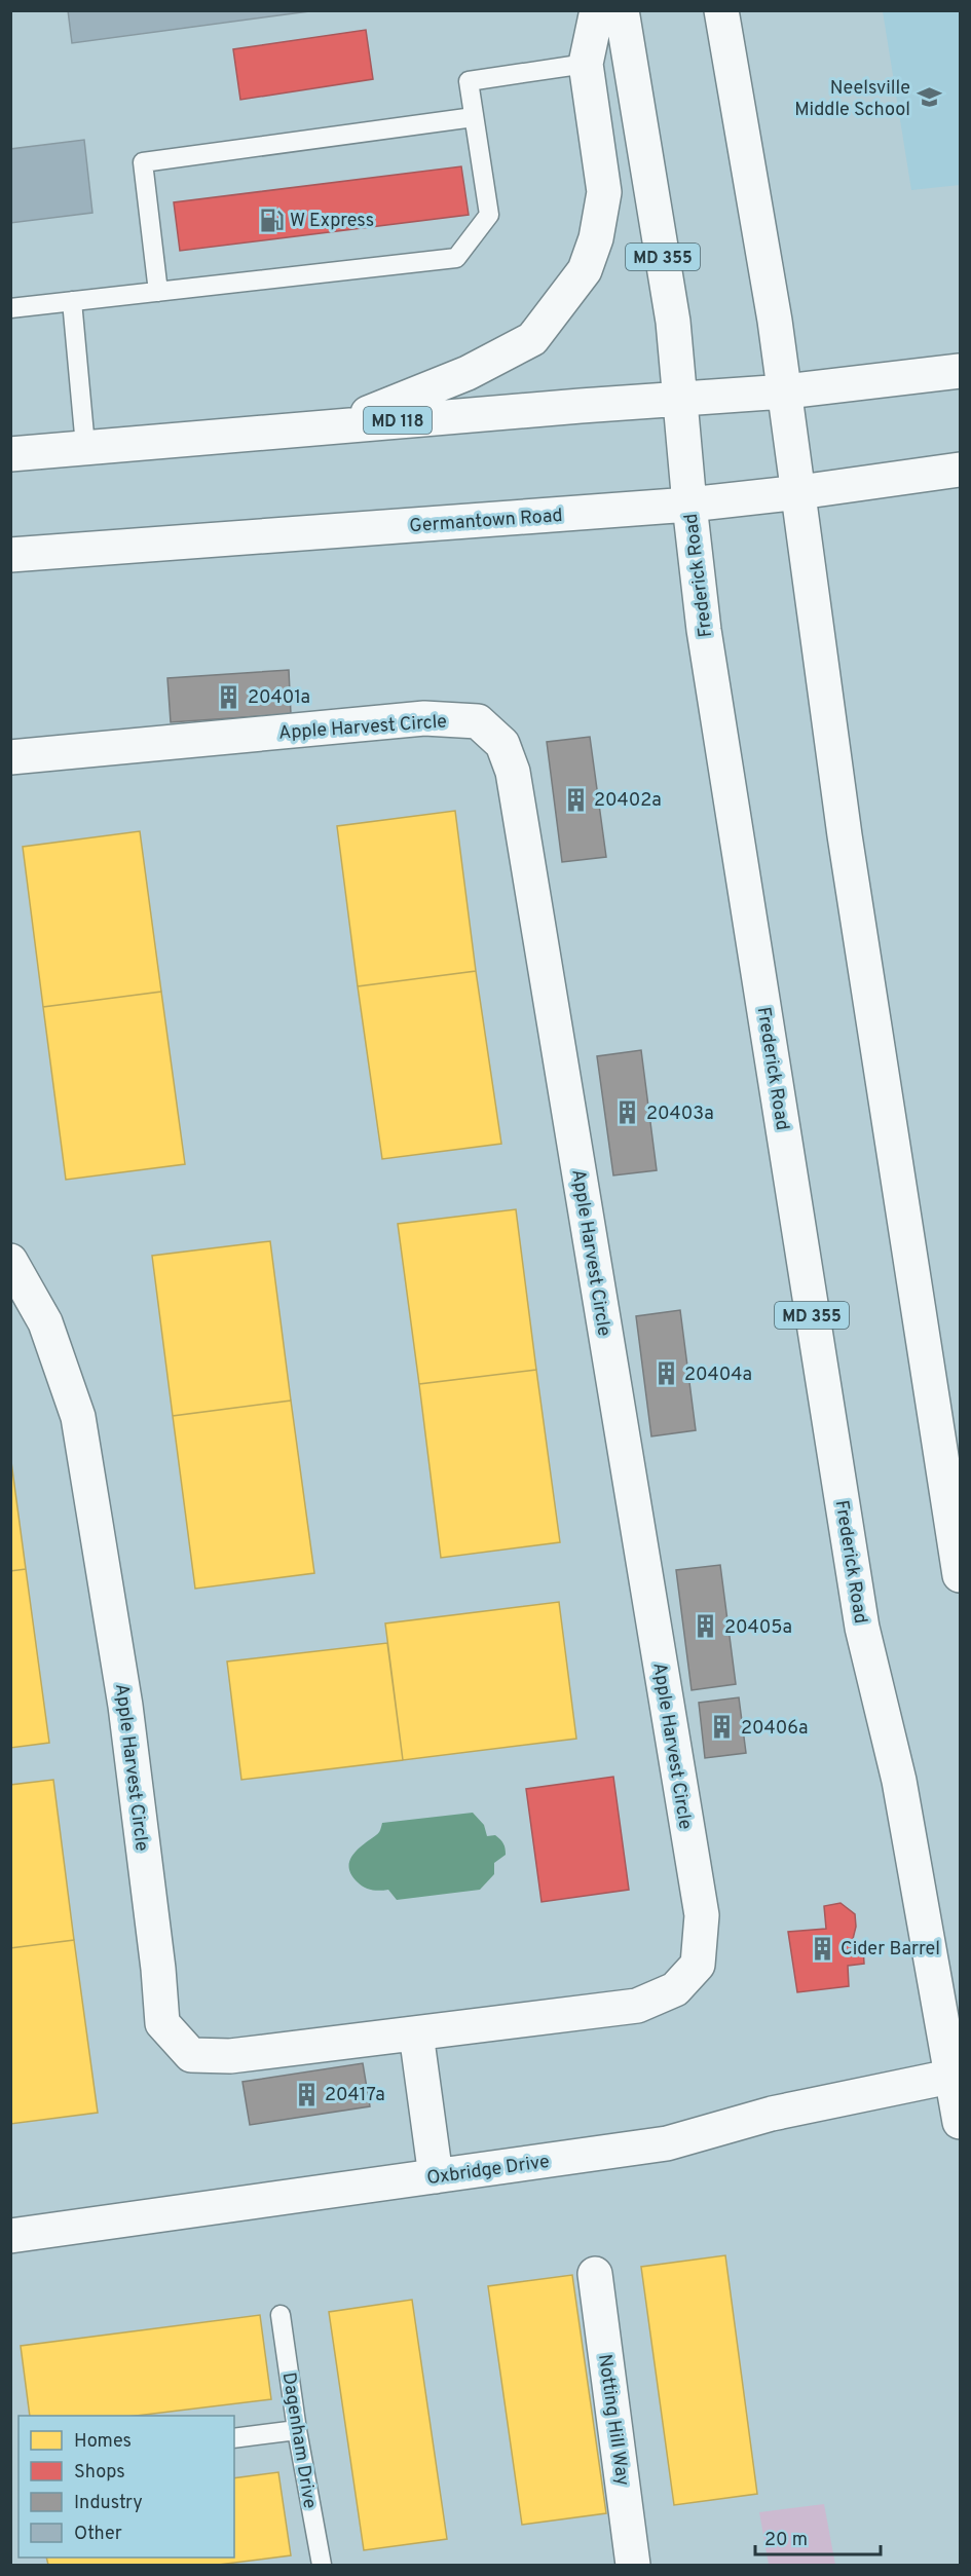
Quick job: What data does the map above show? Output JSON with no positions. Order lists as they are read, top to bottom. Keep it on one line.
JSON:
{"streets":{"main road":["MD 355","MD 118","Germantown Road","Frederick Road","Apple Harvest Circle","Oxbridge Drive","Notting Hill Way"],"lane":["Dagenham Drive"]},"crossings":[["MD 118","Frederick Road"],["Germantown Road","Frederick Road"],["Frederick Road","Oxbridge Drive"]],"places":{"school or university":["Neelsville Middle School"],"fuel station":["W Express"],"building":["20401a","20402a","20403a","20404a","20405a","20406a","Cider Barrel","20417a"]},"legend":["Homes","Shops","Industry","Other"],"scale_bar":"20 m"}
